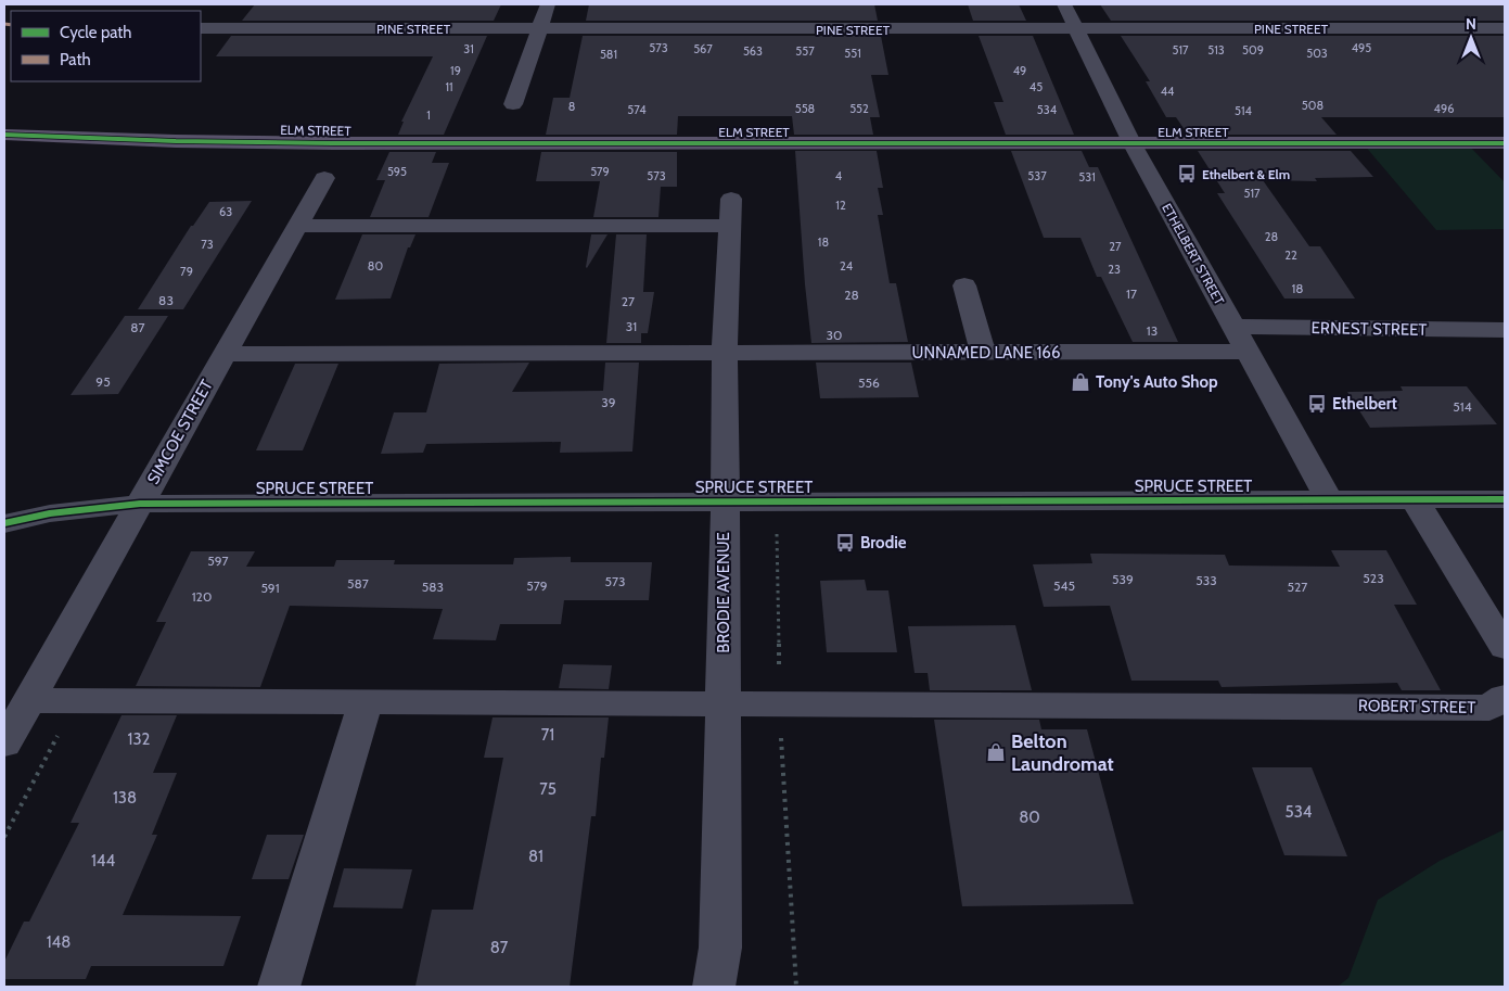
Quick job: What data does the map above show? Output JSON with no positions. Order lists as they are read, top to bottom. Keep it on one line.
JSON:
{"streets":{"main road":["ELM STREET"],"street":["PINE STREET","ETHELBERT STREET","ERNEST STREET","UNNAMED LANE 166","SIMCOE STREET","SPRUCE STREET","BRODIE AVENUE","ROBERT STREET"]},"crossings":[["PINE STREET","ETHELBERT STREET"],["ELM STREET","ETHELBERT STREET"],["ETHELBERT STREET","ERNEST STREET"],["ETHELBERT STREET","UNNAMED LANE 166"],["ETHELBERT STREET","SPRUCE STREET"],["UNNAMED LANE 166","SIMCOE STREET"],["UNNAMED LANE 166","BRODIE AVENUE"],["SIMCOE STREET","SPRUCE STREET"],["SIMCOE STREET","BRODIE AVENUE"],["SIMCOE STREET","ROBERT STREET"],["SPRUCE STREET","BRODIE AVENUE"],["BRODIE AVENUE","ROBERT STREET"]],"places":{"bus stop":["Ethelbert & Elm","Ethelbert","Brodie"],"shop":["Tony's Auto Shop","Belton Laundromat"]},"house_numbers":["573","495","31","567","517","513","509","563","557","551","503","581","19","49","11","45","44","508","8","558","552","496","574","534","514","1","595","579","573","4","537","531","517","12","63","28","18","73","27","22","80","24","23","79","18","17","28","83","27","31","87","13","30","95","556","39","514","597","523","539","533","573","587","579","545","583","527","591","120","71","132","75","138","534","80","81","144","148","87"],"legend":["Cycle path","Path"],"north":"top"}
